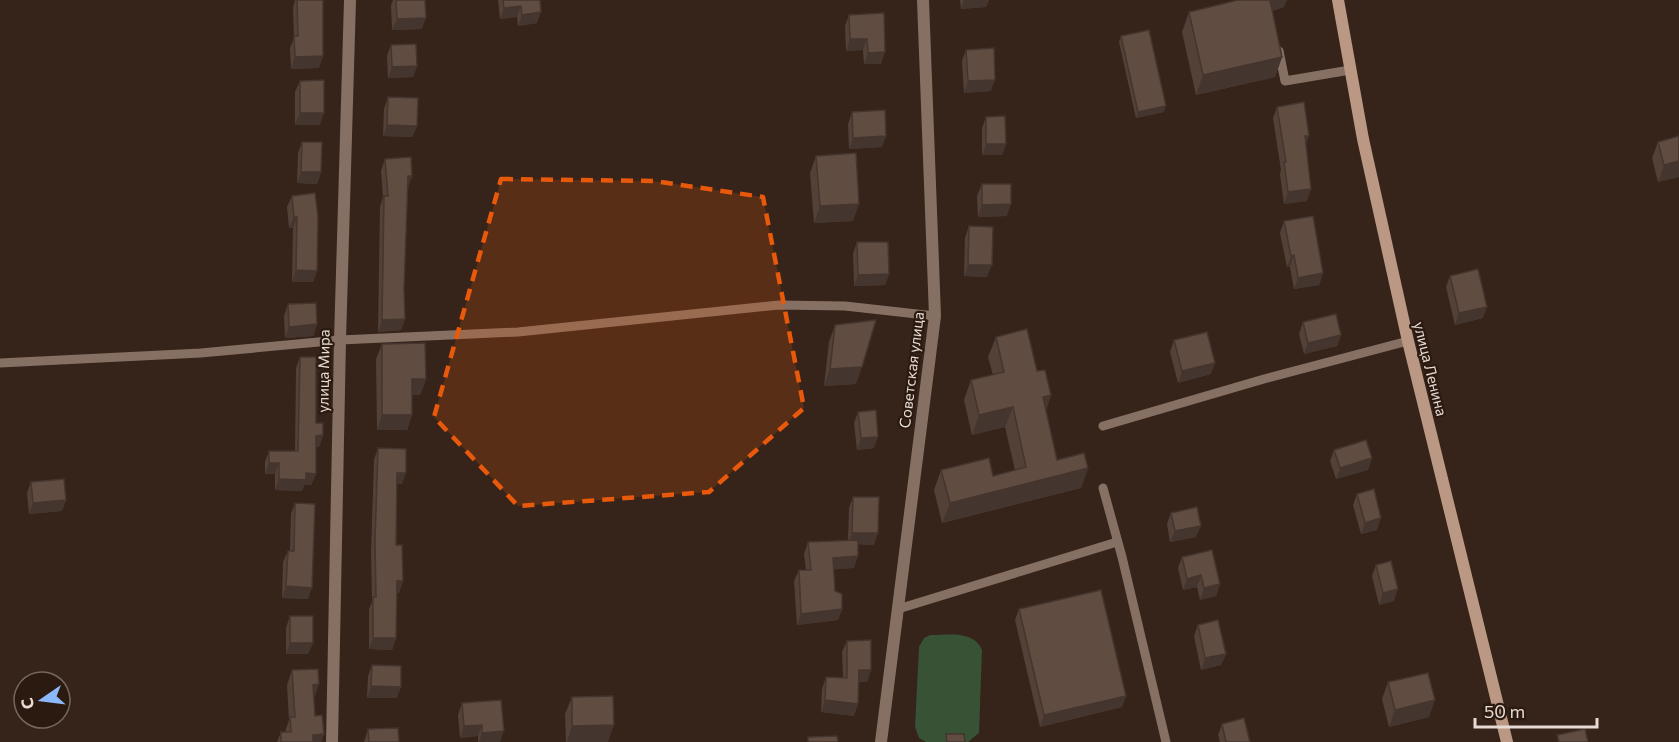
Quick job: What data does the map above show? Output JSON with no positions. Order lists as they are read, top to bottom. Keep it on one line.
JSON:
{"streets":{"street":["улица Ленина","Советская улица","улица Мира"]},"scale_bar":"50 m","north":"left"}
